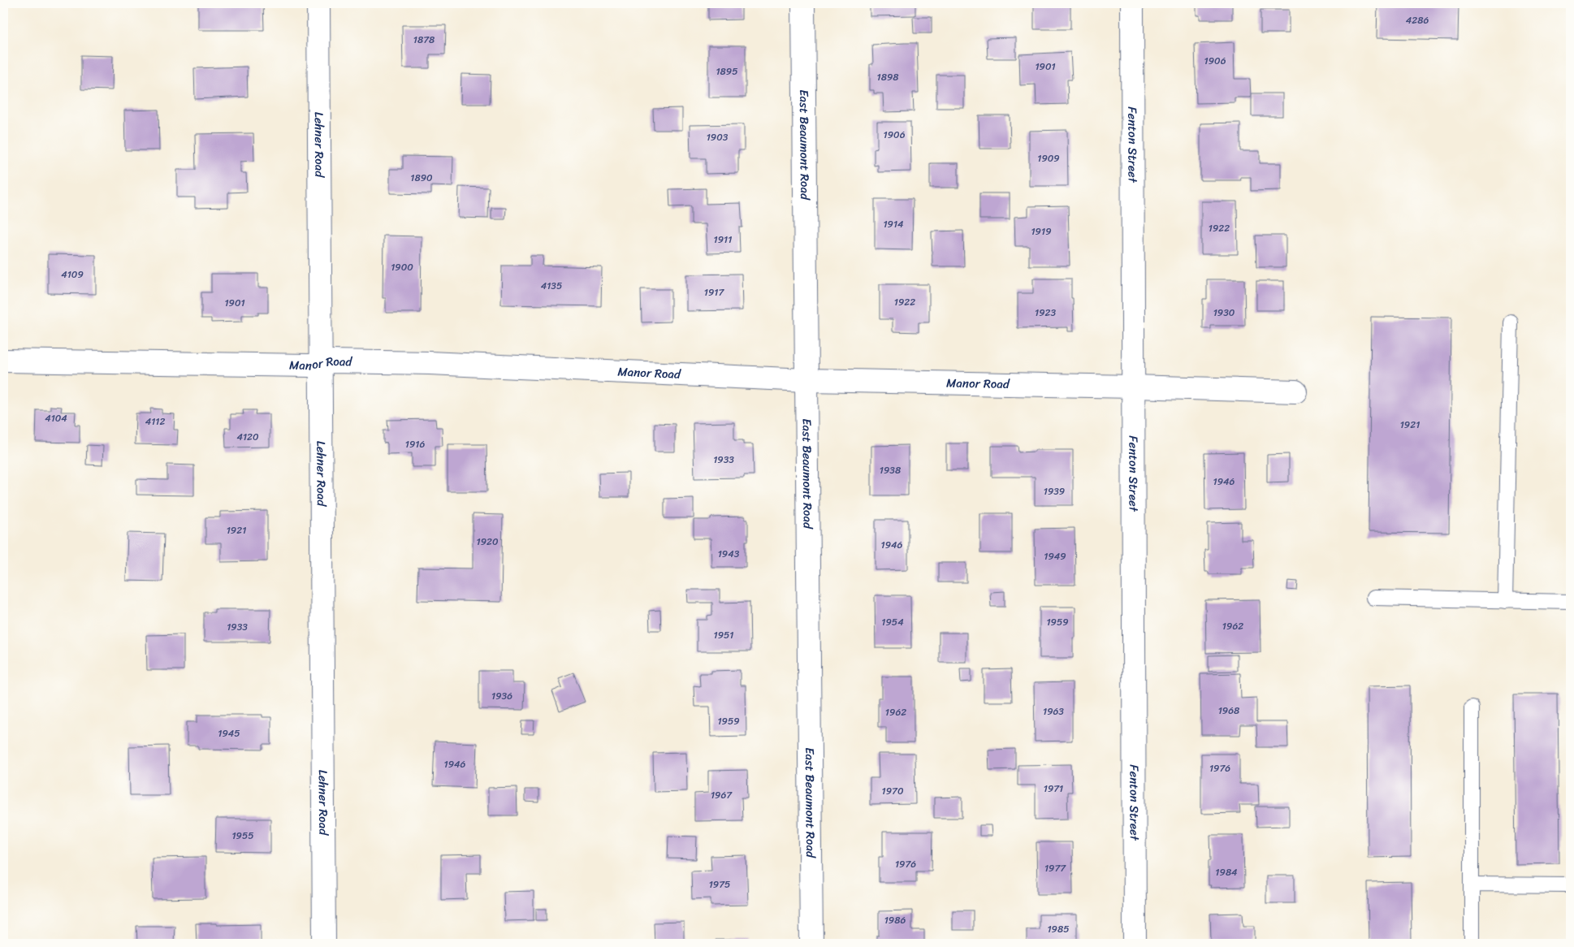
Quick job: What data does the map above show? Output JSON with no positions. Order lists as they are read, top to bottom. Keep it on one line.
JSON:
{"streets":{"street":["Lehner Road","East Beaumont Road","Fenton Street","Manor Road"]},"crossings":[["Lehner Road","Manor Road"],["East Beaumont Road","Manor Road"],["Fenton Street","Manor Road"]],"house_numbers":["4286","1878","1906","1901","1895","1898","1906","1903","1909","1890","1914","1922","1919","1911","1900","4109","4135","1917","1922","1901","1923","1930","4104","4112","1921","4120","1916","1933","1938","1946","1939","1921","1920","1946","1943","1949","1954","1959","1962","1933","1951","1936","1968","1963","1962","1959","1945","1946","1976","1971","1970","1967","1955","1976","1977","1984","1975","1986","1985"]}
